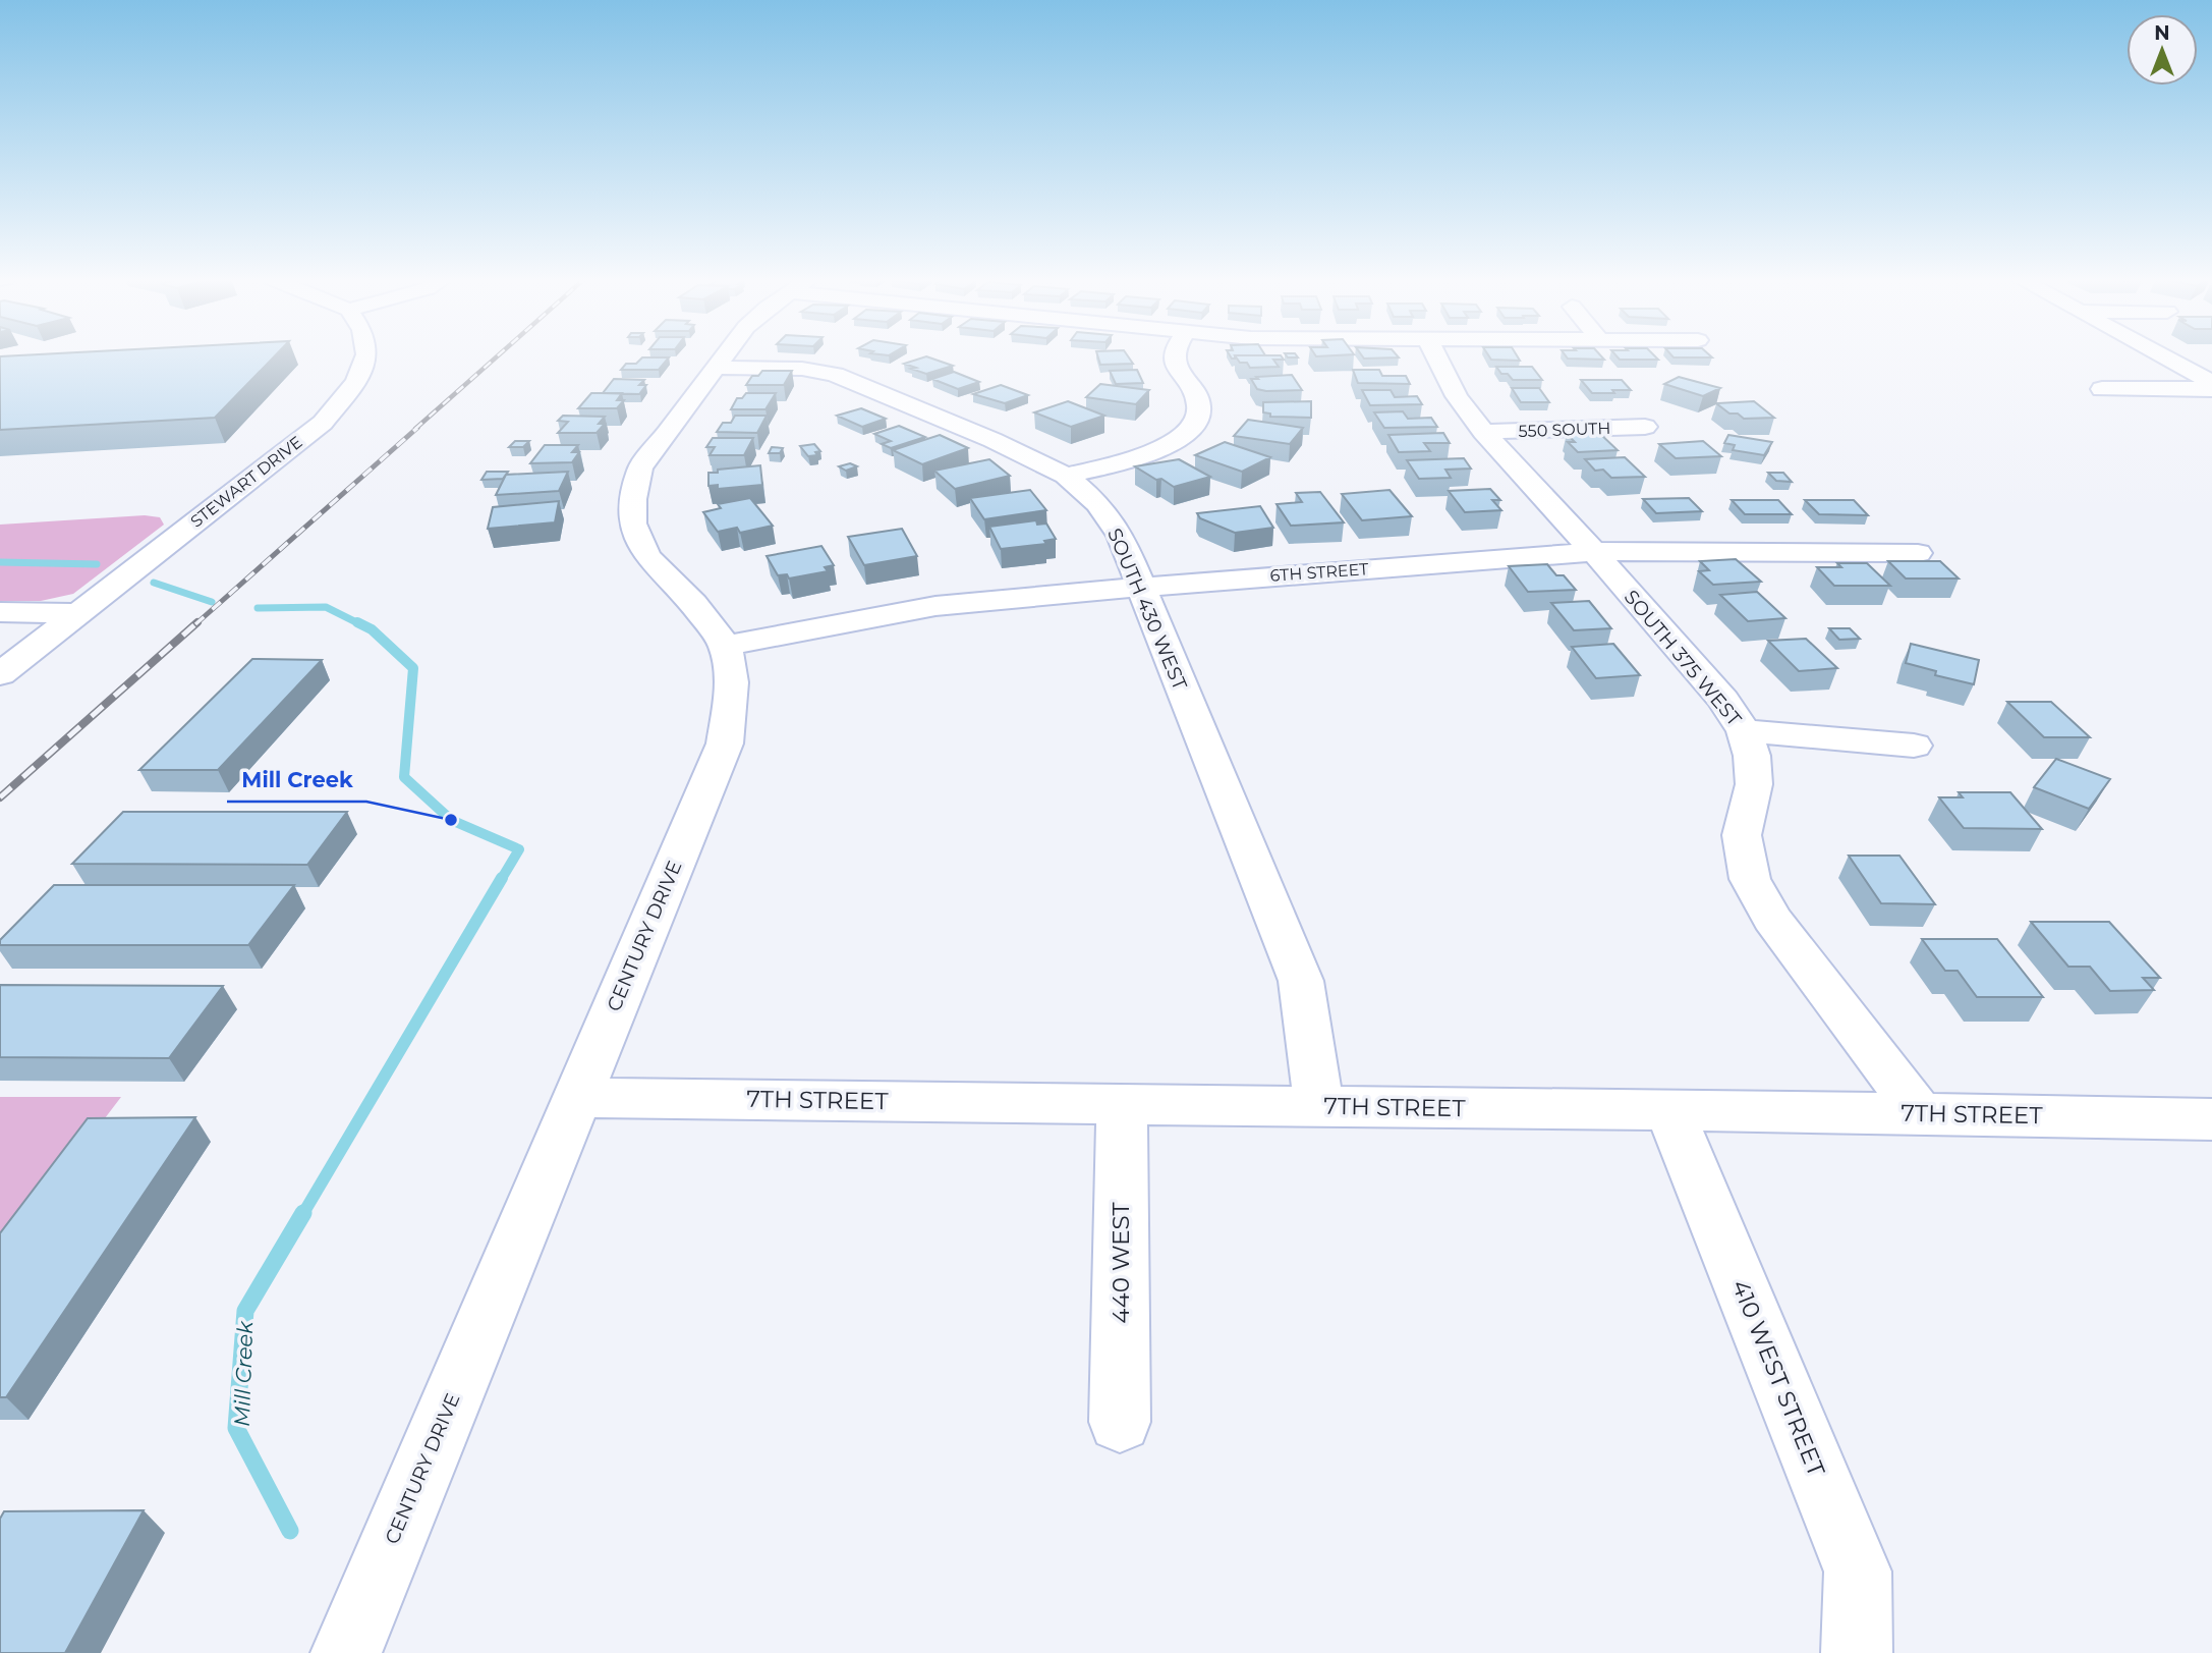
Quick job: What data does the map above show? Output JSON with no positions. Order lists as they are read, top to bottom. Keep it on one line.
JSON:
{"streets":{"street":["550 SOUTH","STEWART DRIVE","6TH STREET","SOUTH 430 WEST","SOUTH 375 WEST","CENTURY DRIVE","7TH STREET","440 WEST","410 WEST STREET"]},"crossings":[["550 SOUTH","SOUTH 375 WEST"],["6TH STREET","SOUTH 430 WEST"],["6TH STREET","SOUTH 375 WEST"],["6TH STREET","CENTURY DRIVE"],["SOUTH 430 WEST","CENTURY DRIVE"],["SOUTH 430 WEST","7TH STREET"],["SOUTH 375 WEST","7TH STREET"],["CENTURY DRIVE","7TH STREET"],["7TH STREET","440 WEST"],["7TH STREET","410 WEST STREET"]],"water":["Mill Creek"],"places":["Mill Creek"],"north":"top"}
